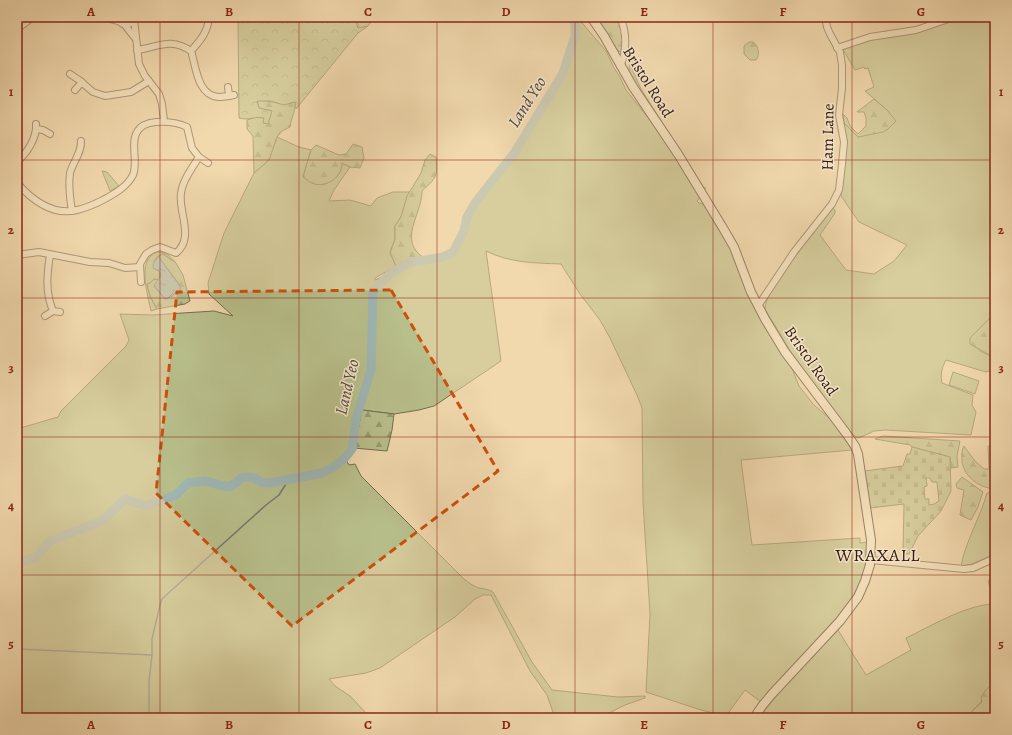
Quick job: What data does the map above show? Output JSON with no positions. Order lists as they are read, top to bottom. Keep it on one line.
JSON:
{"streets":{"main road":["Bristol Road"],"street":["Ham Lane"]},"crossings":[["Bristol Road","Ham Lane"]],"districts":["WRAXALL"],"water":["Land Yeo"],"grid":{"columns":["A","B","C","D","E","F","G"],"rows":["1","2","3","4","5"]}}
